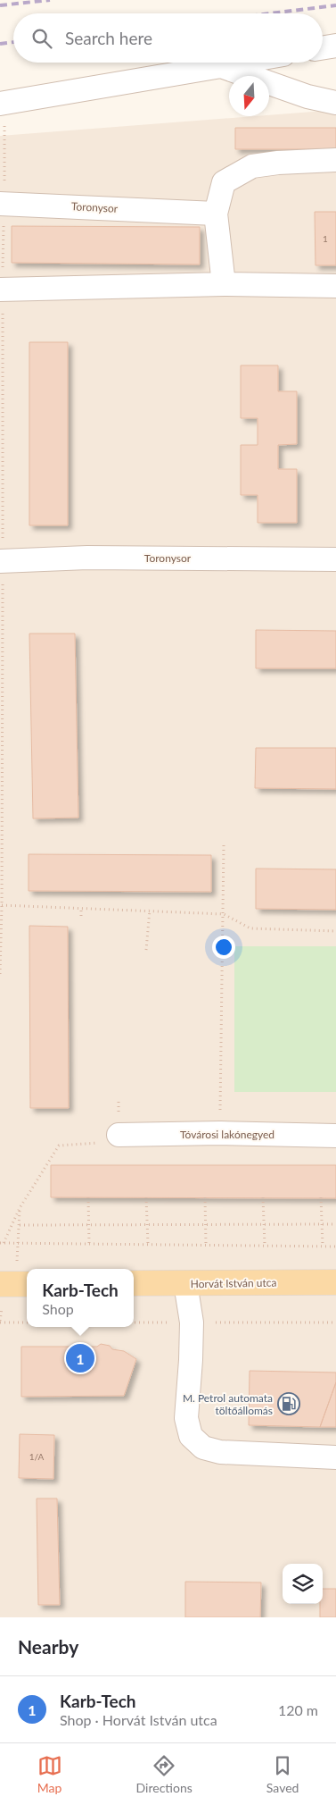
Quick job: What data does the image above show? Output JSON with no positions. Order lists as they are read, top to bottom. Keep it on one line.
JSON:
{"streets":{"main road":["Horvát István utca"],"street":["Toronysor","Tóvárosi lakónegyed"]},"places":{"fuel station":["M. Petrol automata töltőállomás"]},"house_numbers":["1","1/A"],"north":"bottom","page":{"search":"Search here","popup":["Karb-Tech","Shop"],"pins":"1","heading":"Nearby","list":[{"mark":"1","name":"Karb-Tech","note":"Shop · Horvát István utca","value":"120 m"}],"nav":["Map","Directions","Saved"]}}
